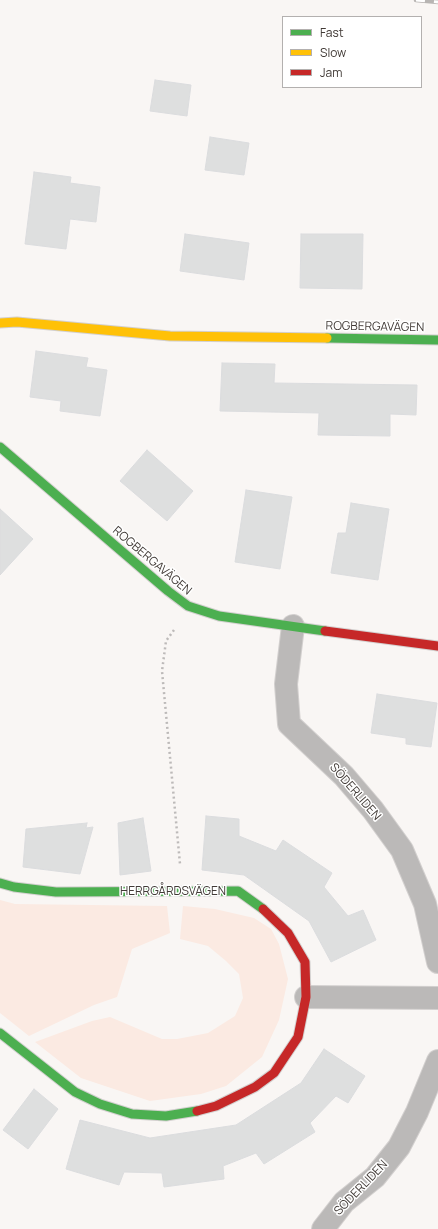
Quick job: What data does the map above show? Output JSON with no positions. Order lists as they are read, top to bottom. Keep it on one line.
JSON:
{"streets":{"street":["ROGBERGAVÄGEN","SÖDERLIDEN","HERRGÅRDSVÄGEN"]},"crossings":[["ROGBERGAVÄGEN","SÖDERLIDEN"]],"legend":["Fast","Slow","Jam"]}
